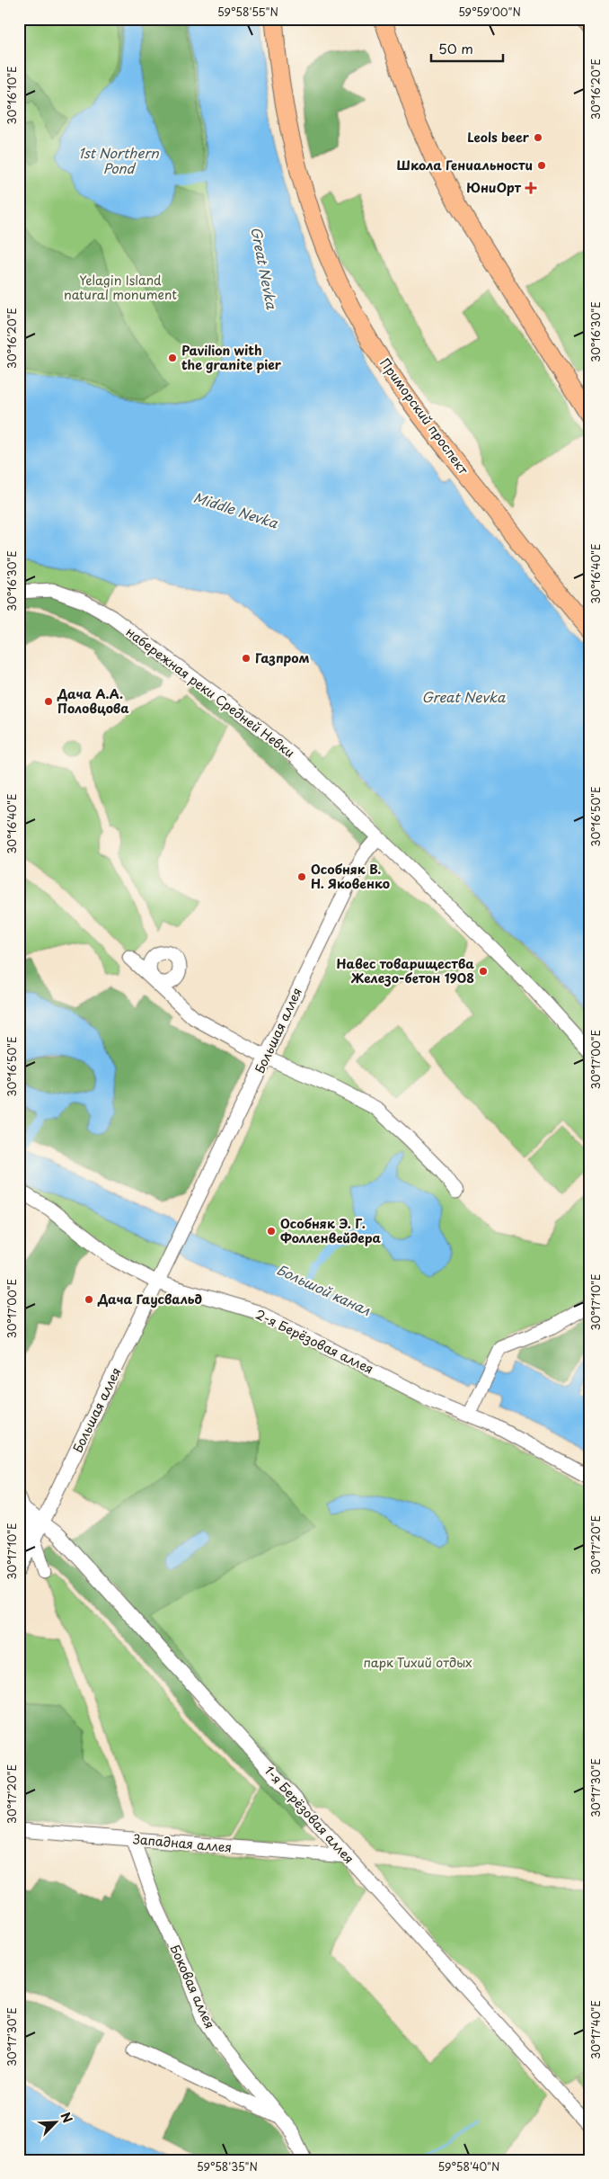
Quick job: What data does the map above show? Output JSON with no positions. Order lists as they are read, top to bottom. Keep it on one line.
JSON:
{"streets":{"main road":["Приморский проспект"],"street":["набережная реки Средней Невки","Большая аллея","2-я Берёзовая аллея","1-я Берёзовая аллея","Западная аллея","Боковая аллея"]},"crossings":[["набережная реки Средней Невки","Большая аллея"],["Большая аллея","2-я Берёзовая аллея"],["Большая аллея","1-я Берёзовая аллея"],["1-я Берёзовая аллея","Западная аллея"],["Западная аллея","Боковая аллея"]],"water":["1st Northern Pond","Great Nevka","Middle Nevka","Большой канал"],"parks":["Yelagin Island natural monument","парк Тихий отдых"],"places":{"other":["Leols beer","Школа Гениальности","Pavilion with the granite pier","Газпром","Дача А.А. Половцова","Особняк В. Н. Яковенко","Навес товарищества Железо-бетон 1908","Особняк Э. Г. Фолленвейдера","Дача Гаусвальд"],"health":["ЮниОрт"]},"scale_bar":"50 m","north":"top right","coordinates":["59°58'55\"N","59°59'00\"N","30°16'20\"E","30°16'10\"E","30°16'30\"E","30°16'40\"E","30°16'50\"E","30°17'00\"E","30°17'10\"E","30°17'20\"E","30°17'30\"E","30°17'40\"E","59°58'35\"N","59°58'40\"N"]}
